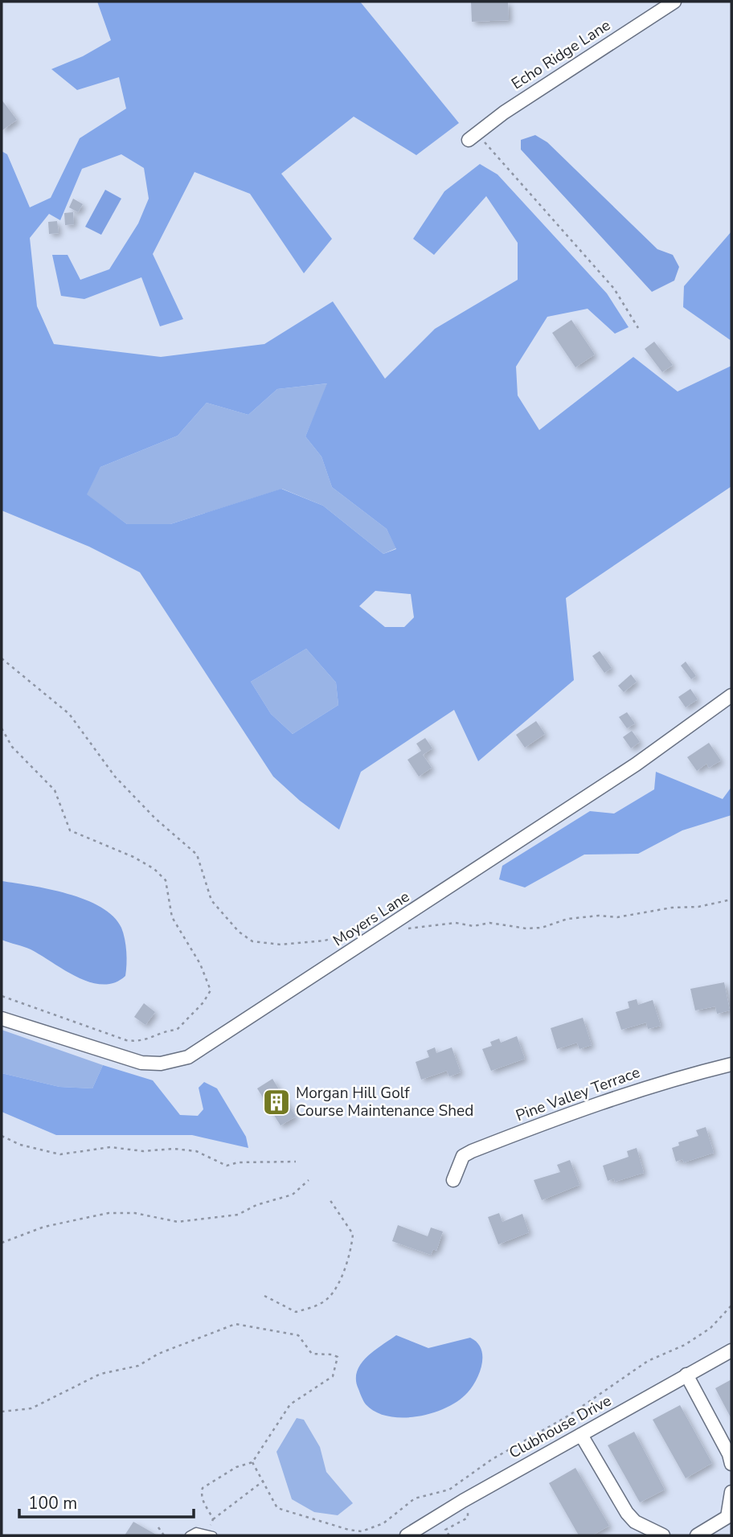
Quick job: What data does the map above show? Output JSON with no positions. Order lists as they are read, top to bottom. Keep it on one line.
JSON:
{"streets":{"street":["Echo Ridge Lane","Moyers Lane","Pine Valley Terrace","Clubhouse Drive"]},"places":{"building":["Morgan Hill Golf Course Maintenance Shed"]},"scale_bar":"100 m"}
